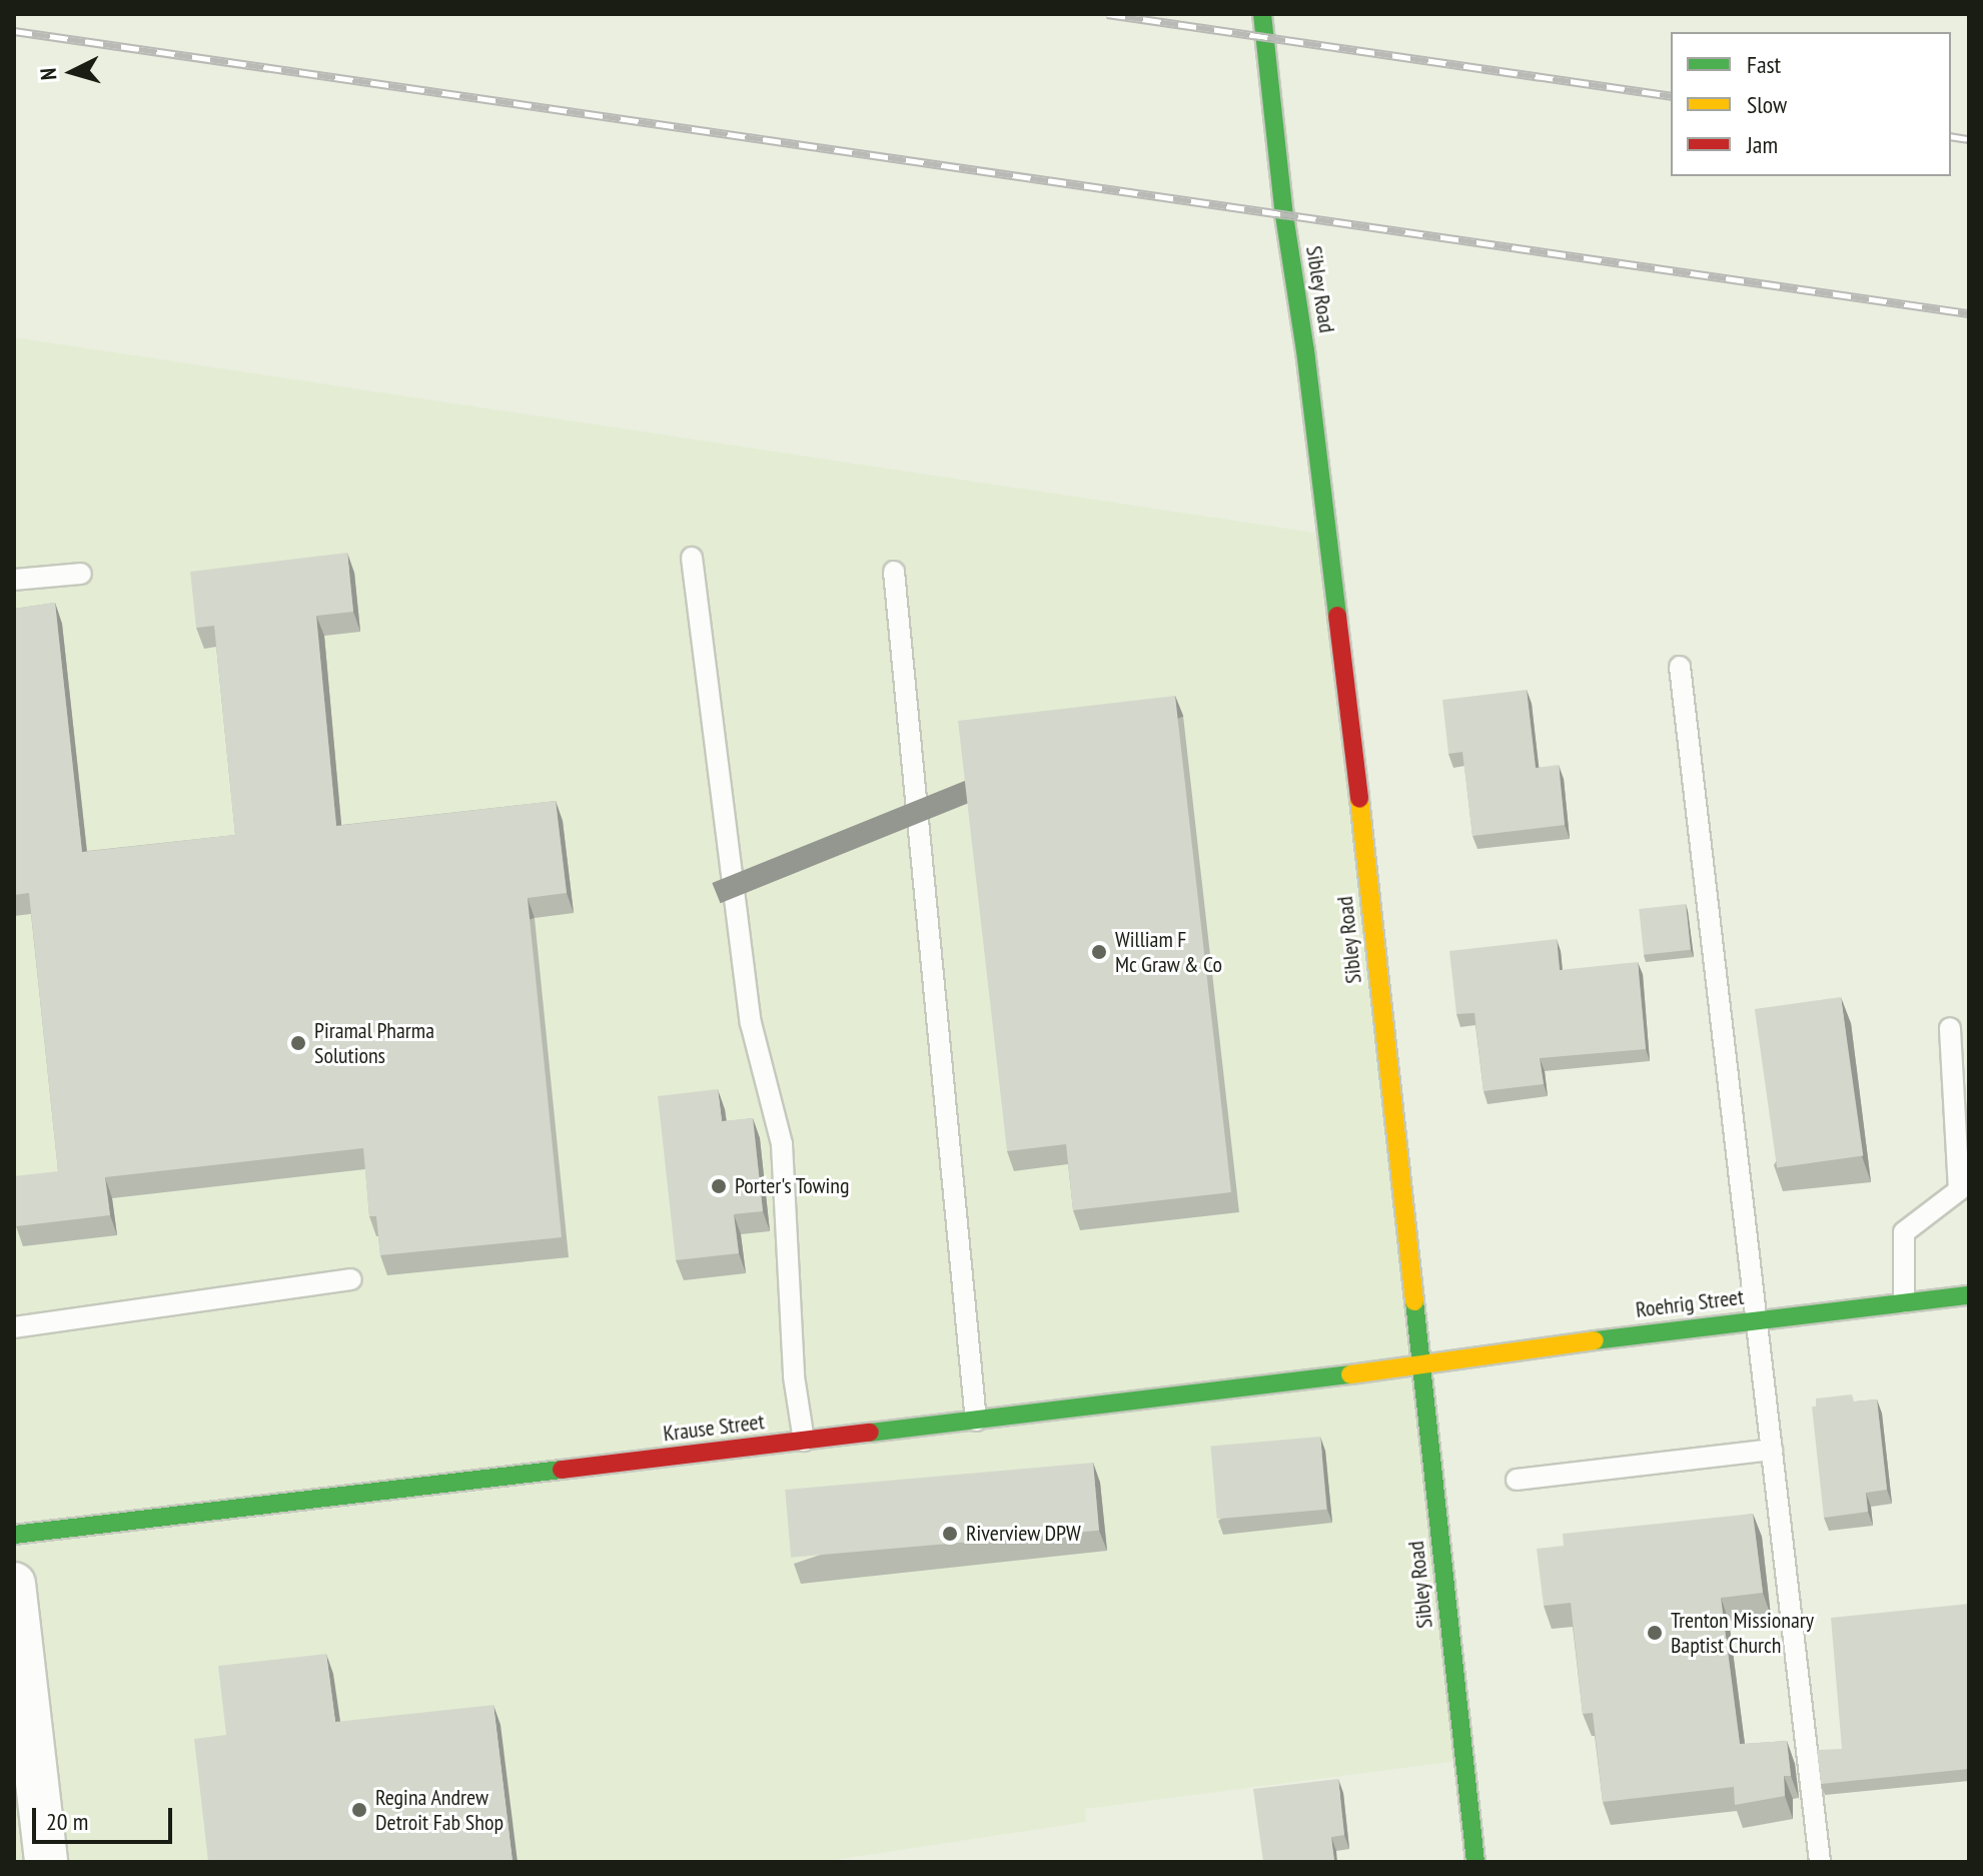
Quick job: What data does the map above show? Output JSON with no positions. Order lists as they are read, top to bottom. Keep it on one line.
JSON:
{"streets":{"street":["Sibley Road","Roehrig Street","Krause Street"]},"crossings":[["Sibley Road","Roehrig Street"],["Sibley Road","Krause Street"],["Roehrig Street","Krause Street"]],"places":["William F Mc Graw & Co","Piramal Pharma Solutions","Porter's Towing","Riverview DPW","Trenton Missionary Baptist Church","Regina Andrew Detroit Fab Shop"],"legend":["Fast","Slow","Jam"],"scale_bar":"20 m","north":"left"}
